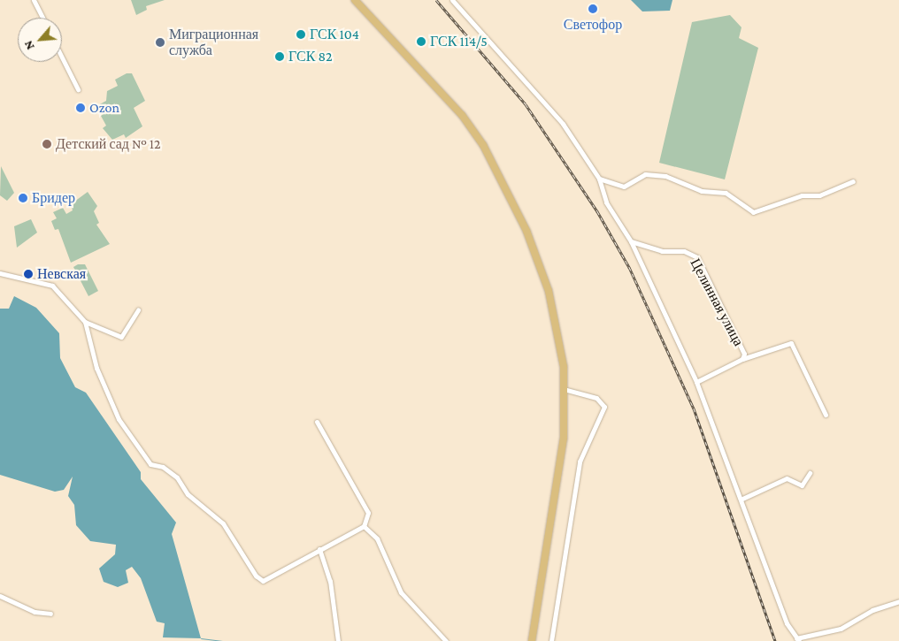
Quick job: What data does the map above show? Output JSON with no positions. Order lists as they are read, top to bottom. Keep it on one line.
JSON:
{"streets":{"street":["Целинная улица"]},"places":["Светофор","ГСК 104","ГСК 114/5","Миграционная служба","ГСК 82","Ozon","Детский сад № 12","Бридер","Невская"],"north":"bottom left"}
